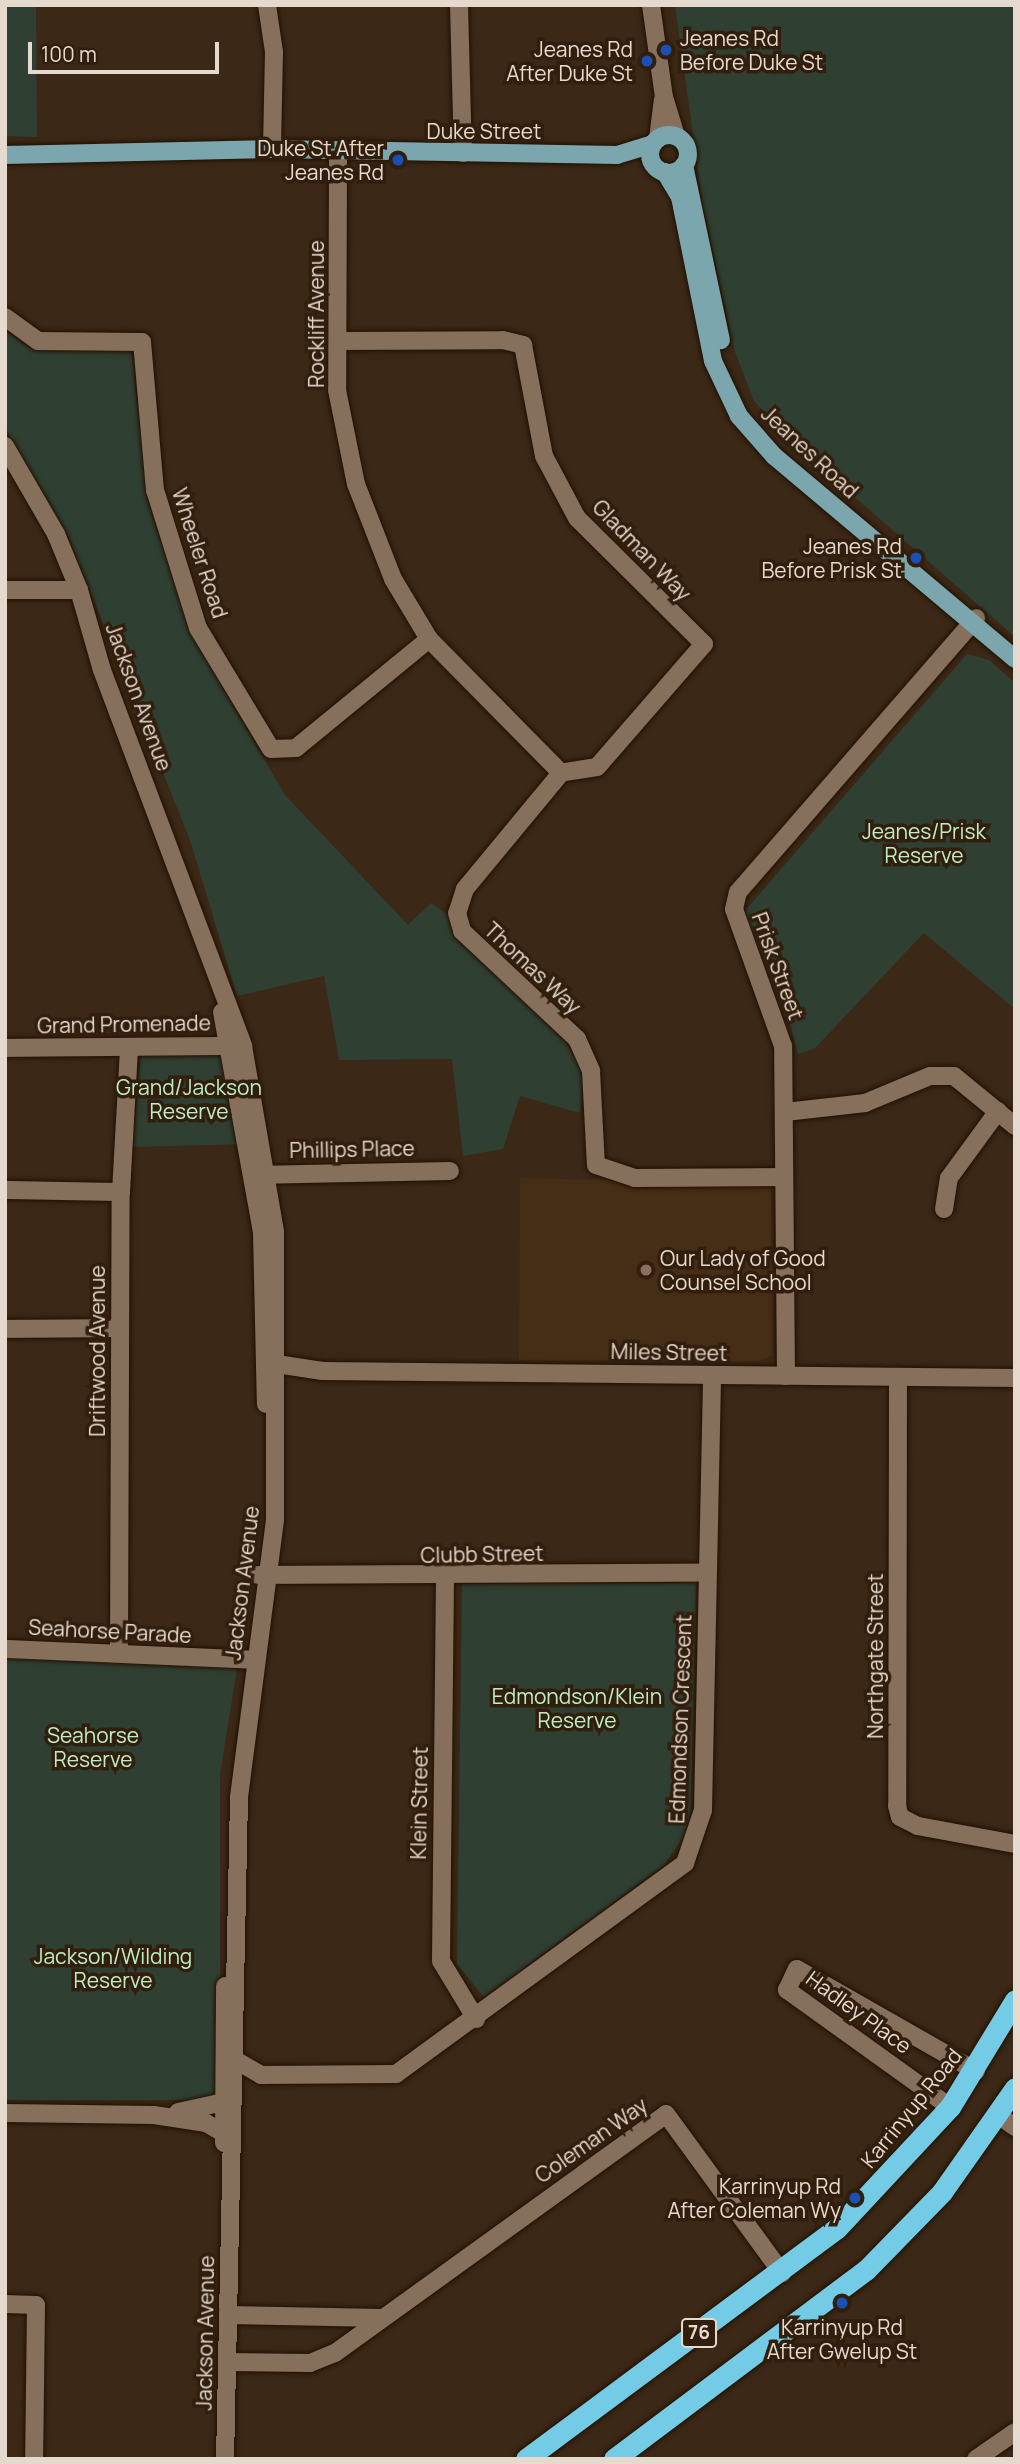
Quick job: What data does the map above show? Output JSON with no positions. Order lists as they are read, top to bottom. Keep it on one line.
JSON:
{"streets":{"highway":["Karrinyup Road","76"],"main road":["Duke Street","Jeanes Road"],"street":["Rockliff Avenue","Gladman Way","Wheeler Road","Jackson Avenue","Prisk Street","Thomas Way","Grand Promenade","Phillips Place","Driftwood Avenue","Miles Street","Clubb Street","Seahorse Parade","Northgate Street","Edmondson Crescent","Klein Street","Hadley Place","Coleman Way"]},"crossings":[["Duke Street","Rockliff Avenue"],["Duke Street","Jeanes Road"],["Rockliff Avenue","Gladman Way"],["Rockliff Avenue","Wheeler Road"],["Rockliff Avenue","Thomas Way"],["Jeanes Road","Prisk Street"],["Gladman Way","Thomas Way"],["Jackson Avenue","Grand Promenade"],["Jackson Avenue","Phillips Place"],["Jackson Avenue","Miles Street"],["Jackson Avenue","Clubb Street"],["Jackson Avenue","Seahorse Parade"],["Jackson Avenue","Edmondson Crescent"],["Jackson Avenue","Coleman Way"],["Prisk Street","Thomas Way"],["Prisk Street","Miles Street"],["Grand Promenade","Driftwood Avenue"],["Driftwood Avenue","Seahorse Parade"],["Miles Street","Northgate Street"],["Miles Street","Edmondson Crescent"],["Clubb Street","Edmondson Crescent"],["Clubb Street","Klein Street"],["Edmondson Crescent","Klein Street"],["Hadley Place","Karrinyup Road"],["Karrinyup Road","Coleman Way"]],"parks":["Jeanes/Prisk Reserve","Grand/Jackson Reserve","Edmondson/Klein Reserve","Seahorse Reserve","Jackson/Wilding Reserve"],"places":["Jeanes Rd Before Duke St","Jeanes Rd After Duke St","Duke St After Jeanes Rd","Jeanes Rd Before Prisk St","Our Lady of Good Counsel School","Karrinyup Rd After Coleman Wy","Karrinyup Rd After Gwelup St"],"scale_bar":"100 m"}
